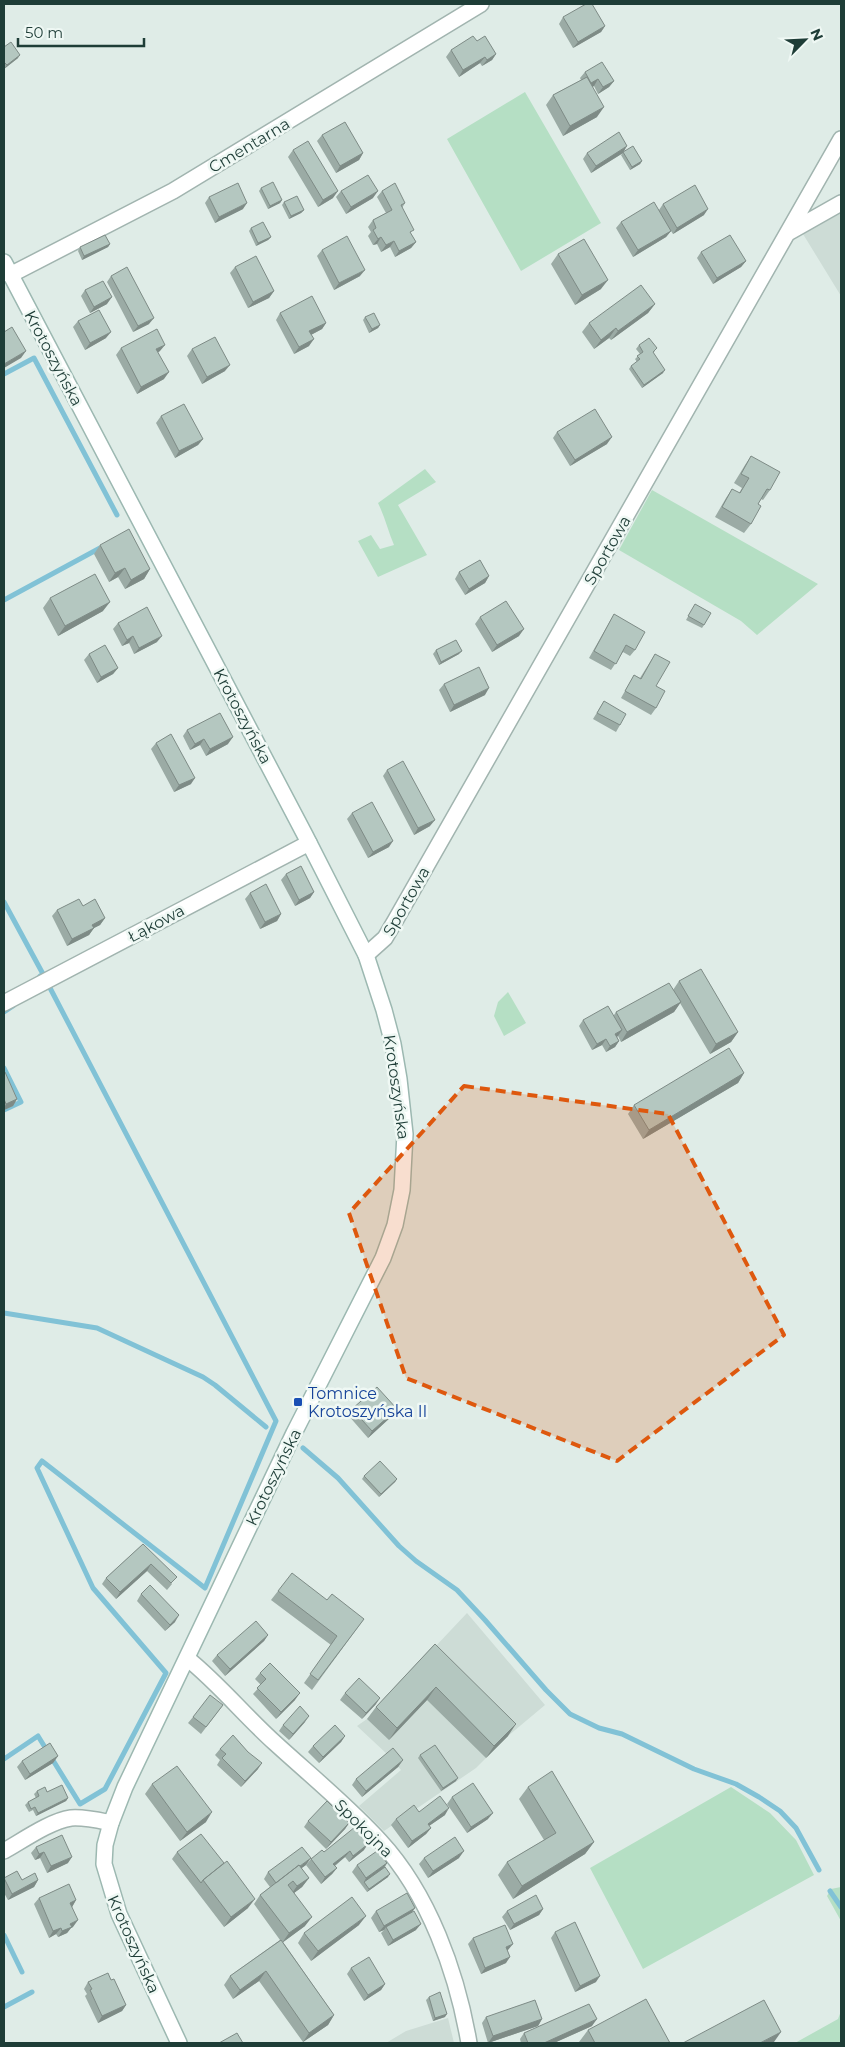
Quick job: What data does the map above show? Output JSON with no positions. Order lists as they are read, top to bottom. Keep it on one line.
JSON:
{"streets":{"street":["Cmentarna","Krotoszyńska","Sportowa","Łąkowa","Spokojna"]},"crossings":[["Cmentarna","Krotoszyńska"],["Krotoszyńska","Sportowa"],["Krotoszyńska","Łąkowa"],["Krotoszyńska","Spokojna"]],"places":{"transit":["Tomnice Krotoszyńska II"]},"scale_bar":"50 m","north":"top right"}
